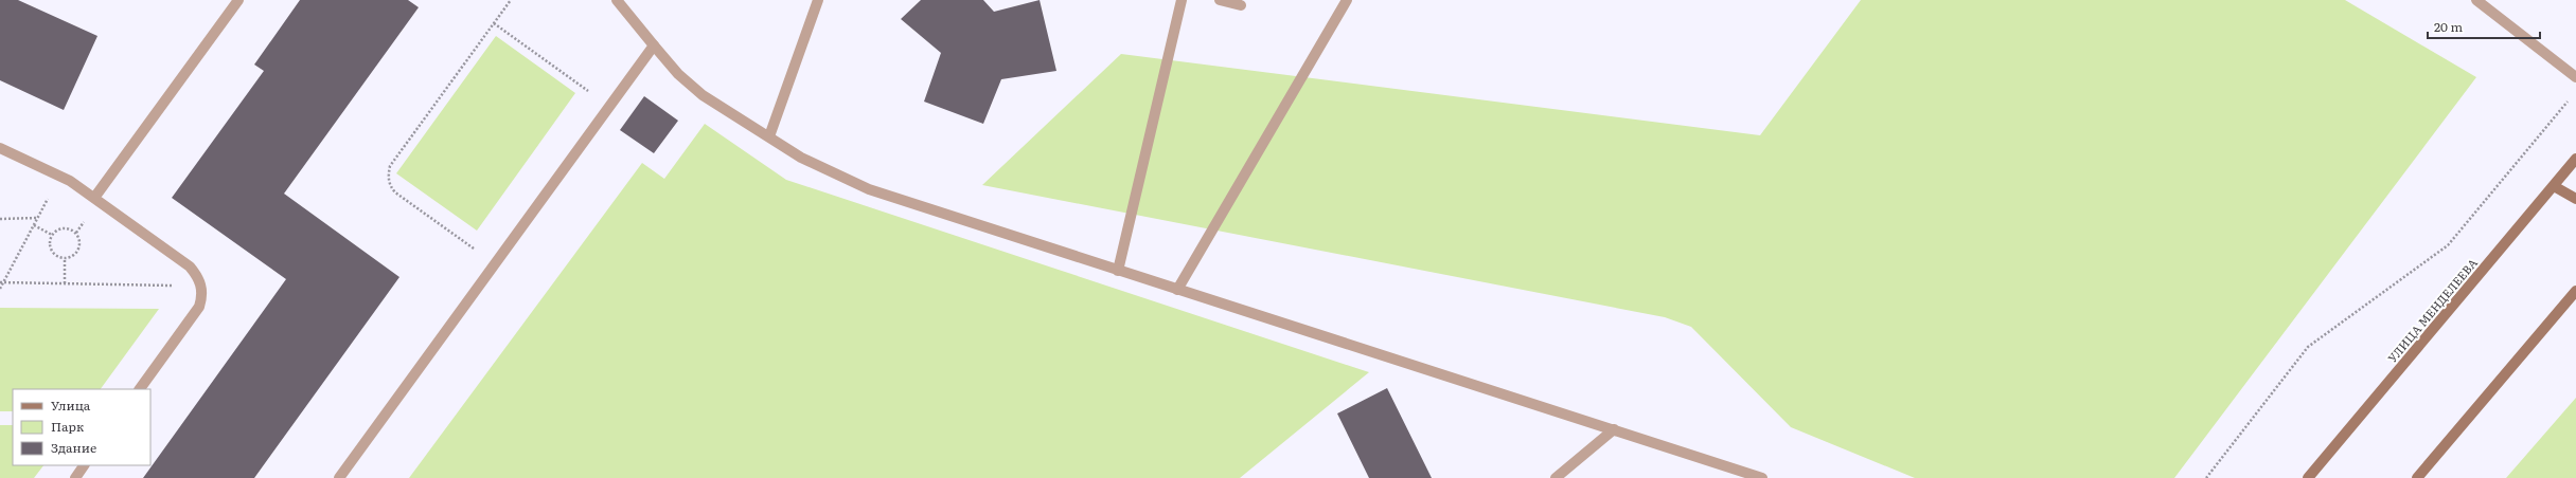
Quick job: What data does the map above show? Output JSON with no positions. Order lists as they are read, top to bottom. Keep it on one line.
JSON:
{"streets":{"main road":["УЛИЦА МЕНДЕЛЕЕВА"]},"legend":["Улица","Парк","Здание"],"scale_bar":"20 m"}
